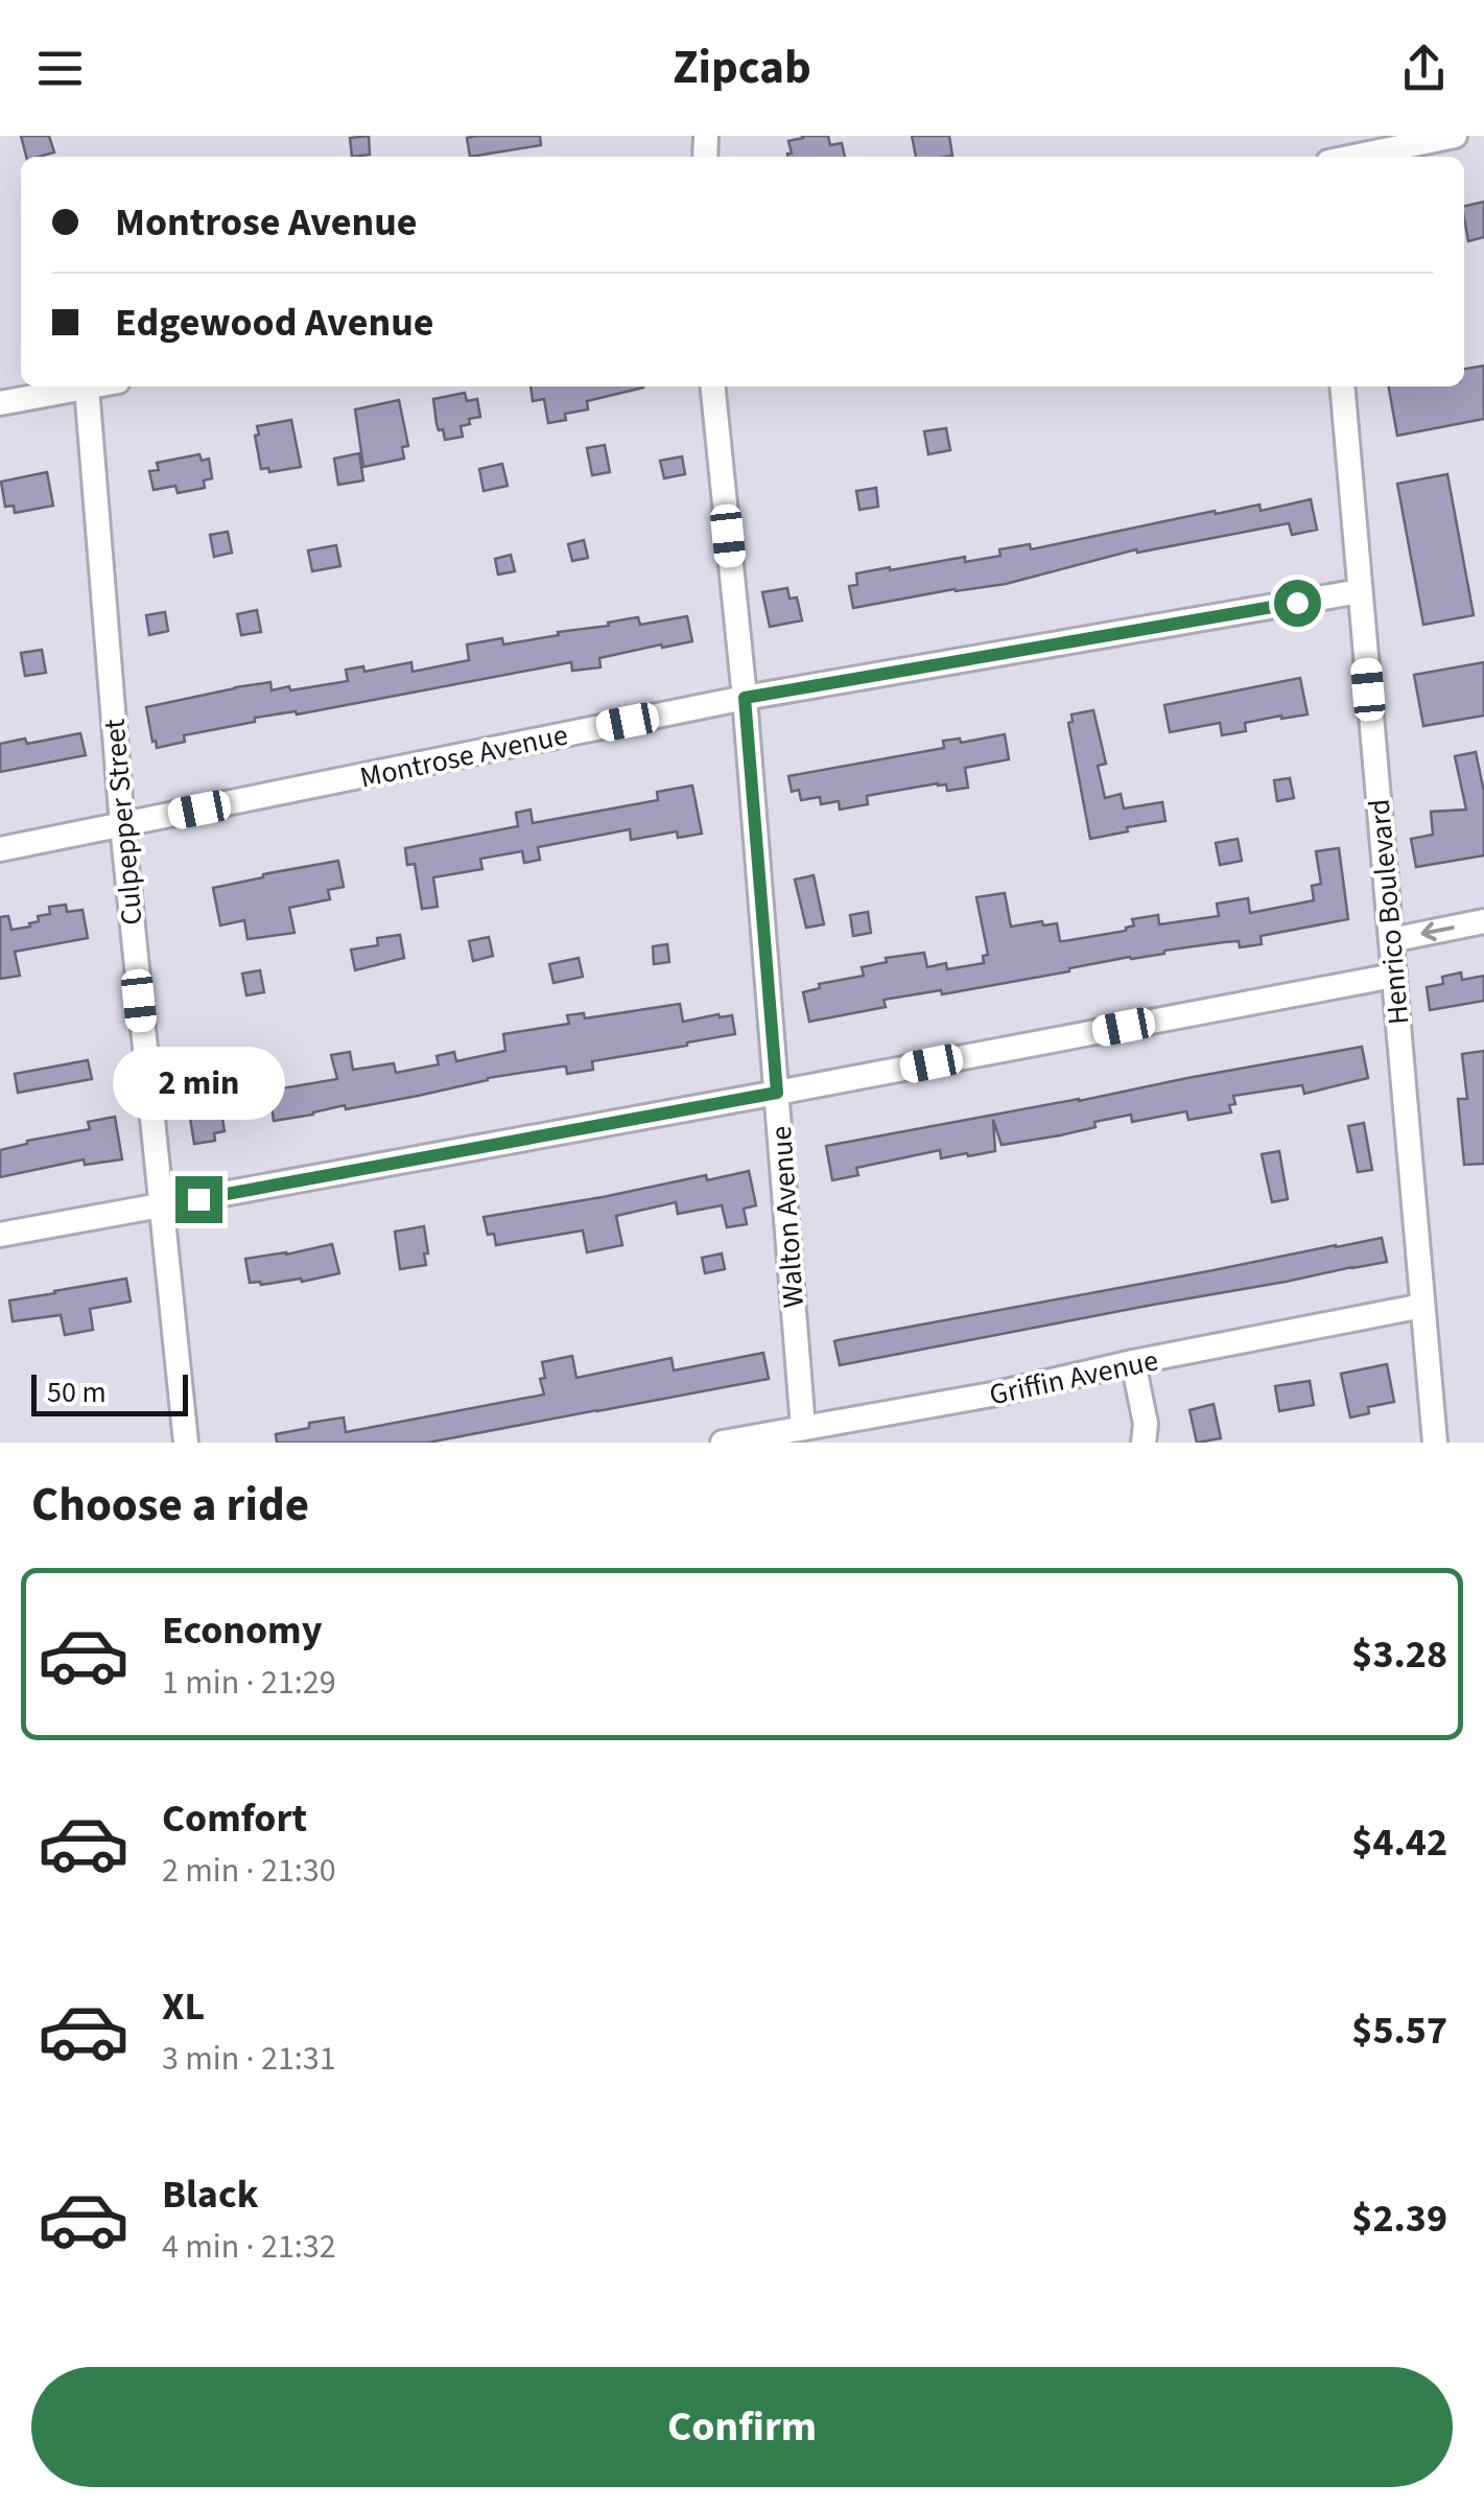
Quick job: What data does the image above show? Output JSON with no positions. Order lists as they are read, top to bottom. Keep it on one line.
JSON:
{"streets":{"street":["Montrose Avenue","Culpepper Street","Henrico Boulevard","Walton Avenue","Griffin Avenue"]},"crossings":[["Montrose Avenue","Culpepper Street"],["Montrose Avenue","Henrico Boulevard"],["Montrose Avenue","Walton Avenue"],["Henrico Boulevard","Griffin Avenue"],["Walton Avenue","Griffin Avenue"]],"scale_bar":"50 m","page":{"header":"Zipcab","banner":["Montrose Avenue","Edgewood Avenue"],"bubble":"2 min","scale":"50 m","heading":"Choose a ride","list":[{"name":"Economy","note":"1 min · 21:29","value":"$3.28"},{"name":"Comfort","note":"2 min · 21:30","value":"$4.42"},{"name":"XL","note":"3 min · 21:31","value":"$5.57"},{"name":"Black","note":"4 min · 21:32","value":"$2.39"}],"buttons":"Confirm"}}
